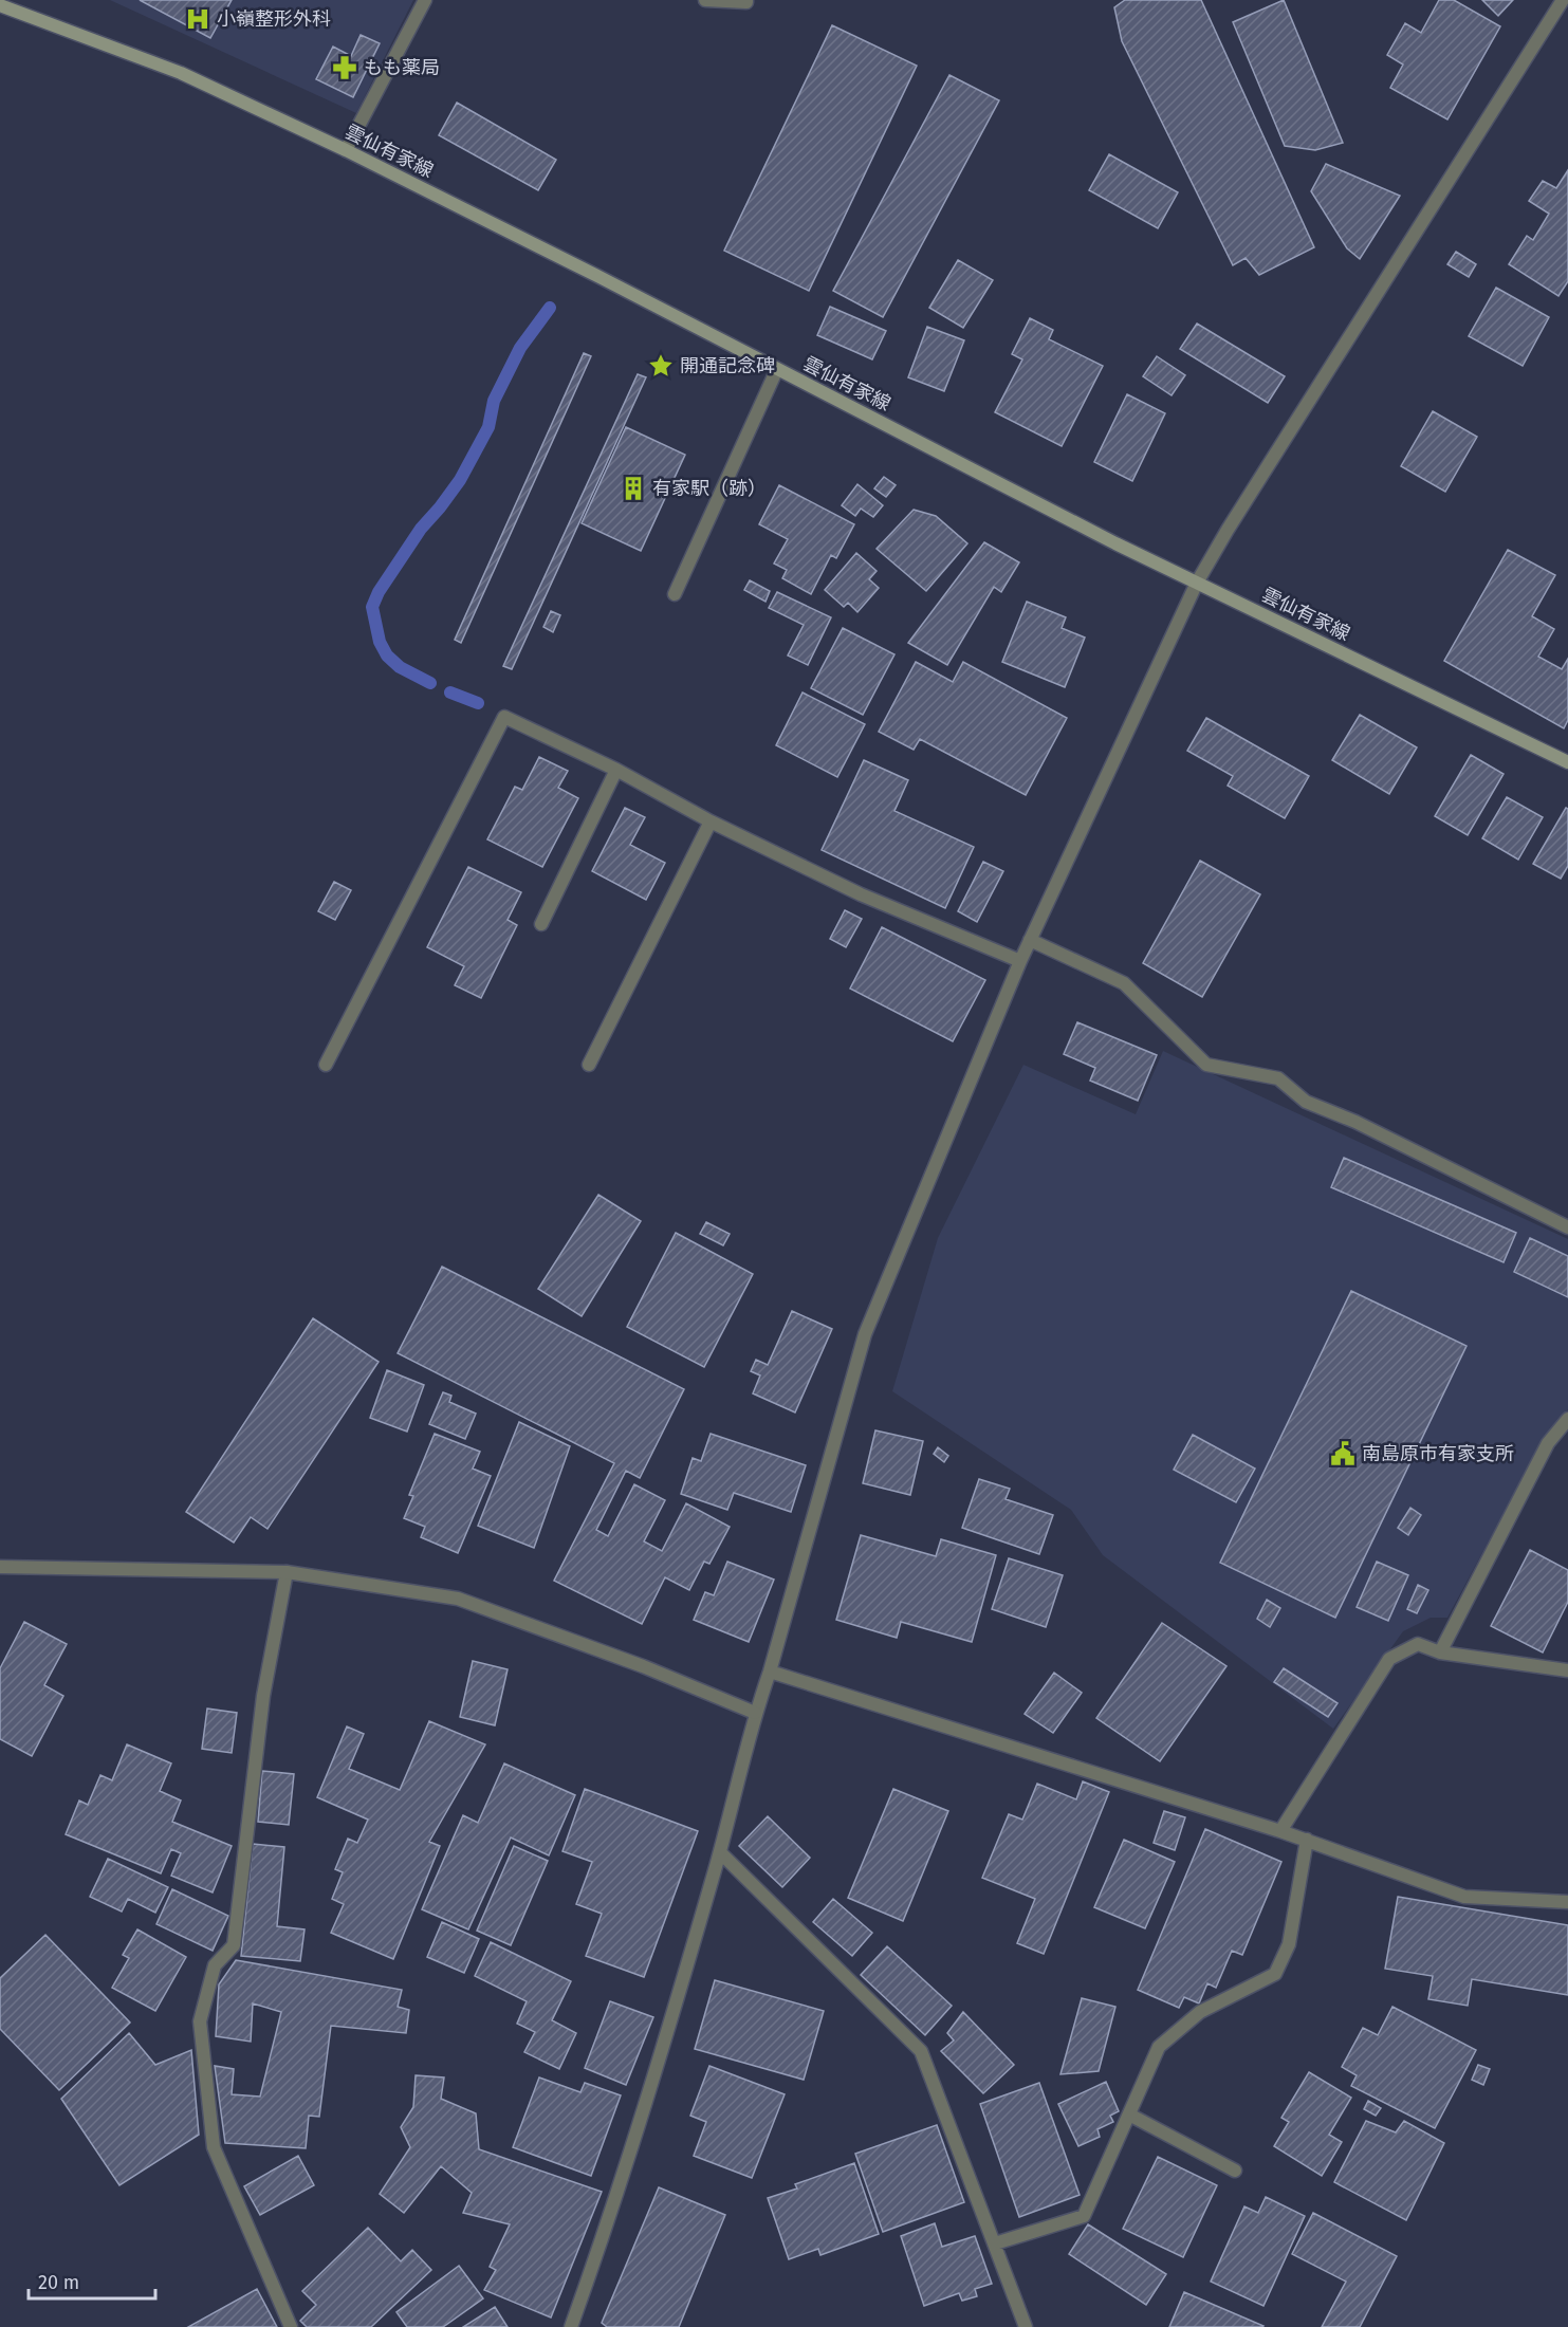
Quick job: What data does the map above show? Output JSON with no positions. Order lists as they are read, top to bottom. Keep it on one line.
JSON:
{"streets":{"main road":["雲仙有家線"]},"places":{"hospital":["小嶺整形外科"],"pharmacy":["もも薬局"],"place":["開通記念碑"],"building":["有家駅（跡）"],"public building":["南島原市有家支所"]},"scale_bar":"20 m"}
